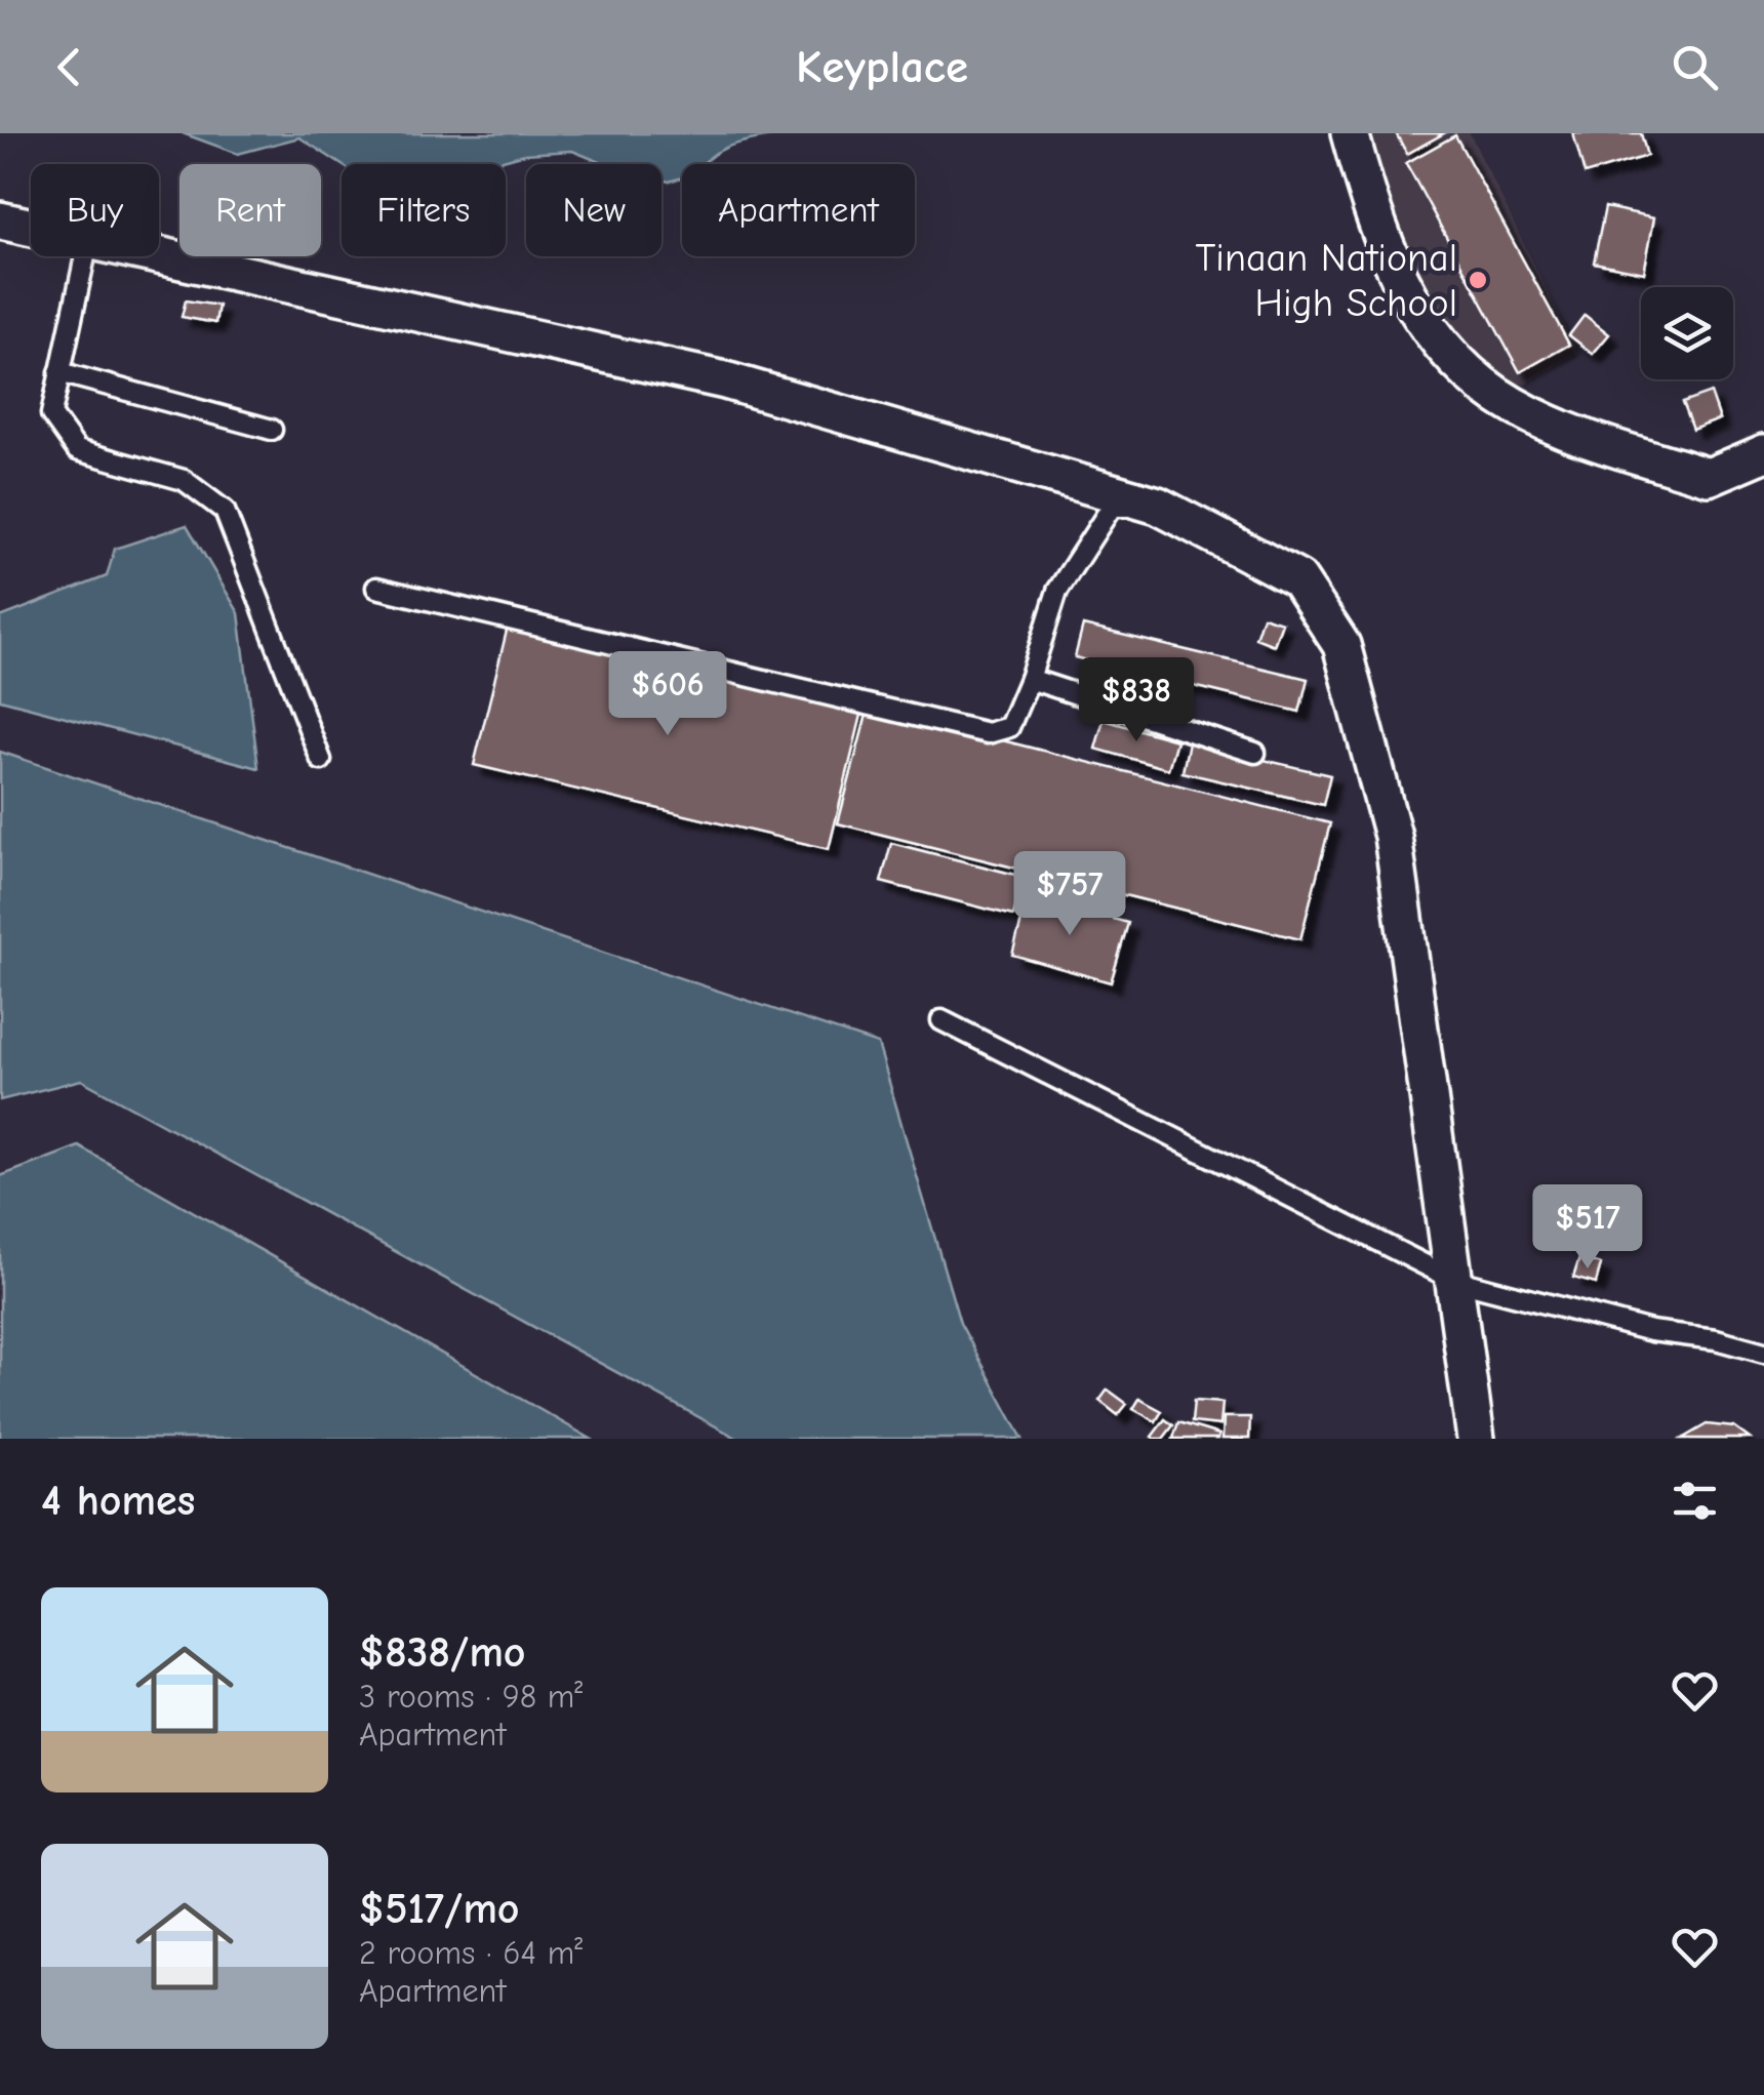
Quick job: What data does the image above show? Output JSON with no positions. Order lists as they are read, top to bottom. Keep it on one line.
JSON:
{"places":["Tinaan National High School"],"page":{"header":"Keyplace","chip":["Buy","Rent","Filters","New","Apartment"],"price":["$606","$838","$757","$517"],"heading":"4 homes","list":[{"name":"$838/mo","note":"3 rooms · 98 m² · Apartment"},{"name":"$517/mo","note":"2 rooms · 64 m² · Apartment"}]}}
